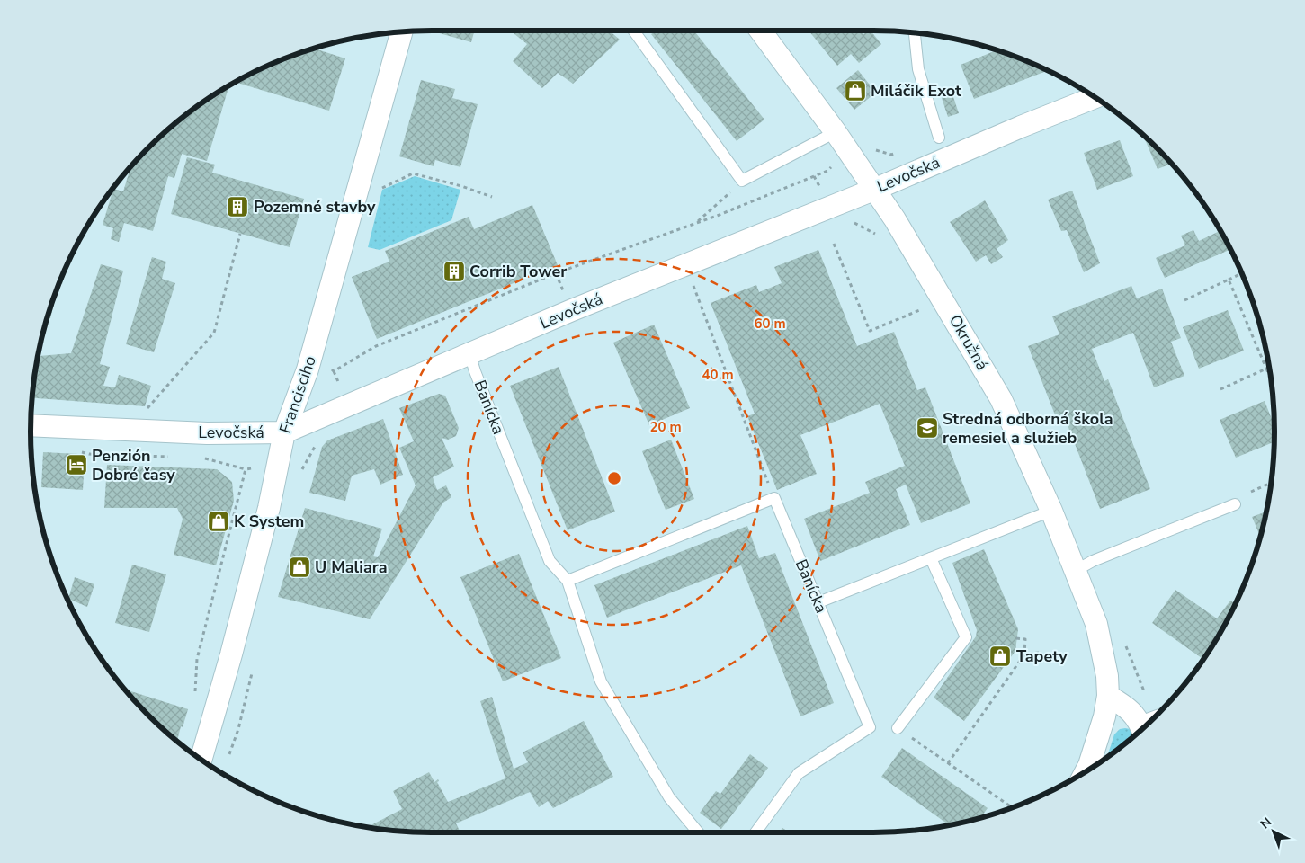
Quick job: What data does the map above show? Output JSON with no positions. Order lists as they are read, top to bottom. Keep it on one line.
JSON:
{"streets":{"street":["Levočská","Okružná","Francisciho"],"lane":["Banícka"]},"crossings":[["Levočská","Okružná"],["Levočská","Francisciho"],["Levočská","Banícka"]],"places":{"shop":["Miláčik Exot","K System","U Maliara","Tapety"],"building":["Pozemné stavby","Corrib Tower"],"school or university":["Stredná odborná škola remesiel a služieb"],"hotel":["Penzión Dobré časy"]},"north":"top left","rings":["60 m","40 m","20 m"]}
